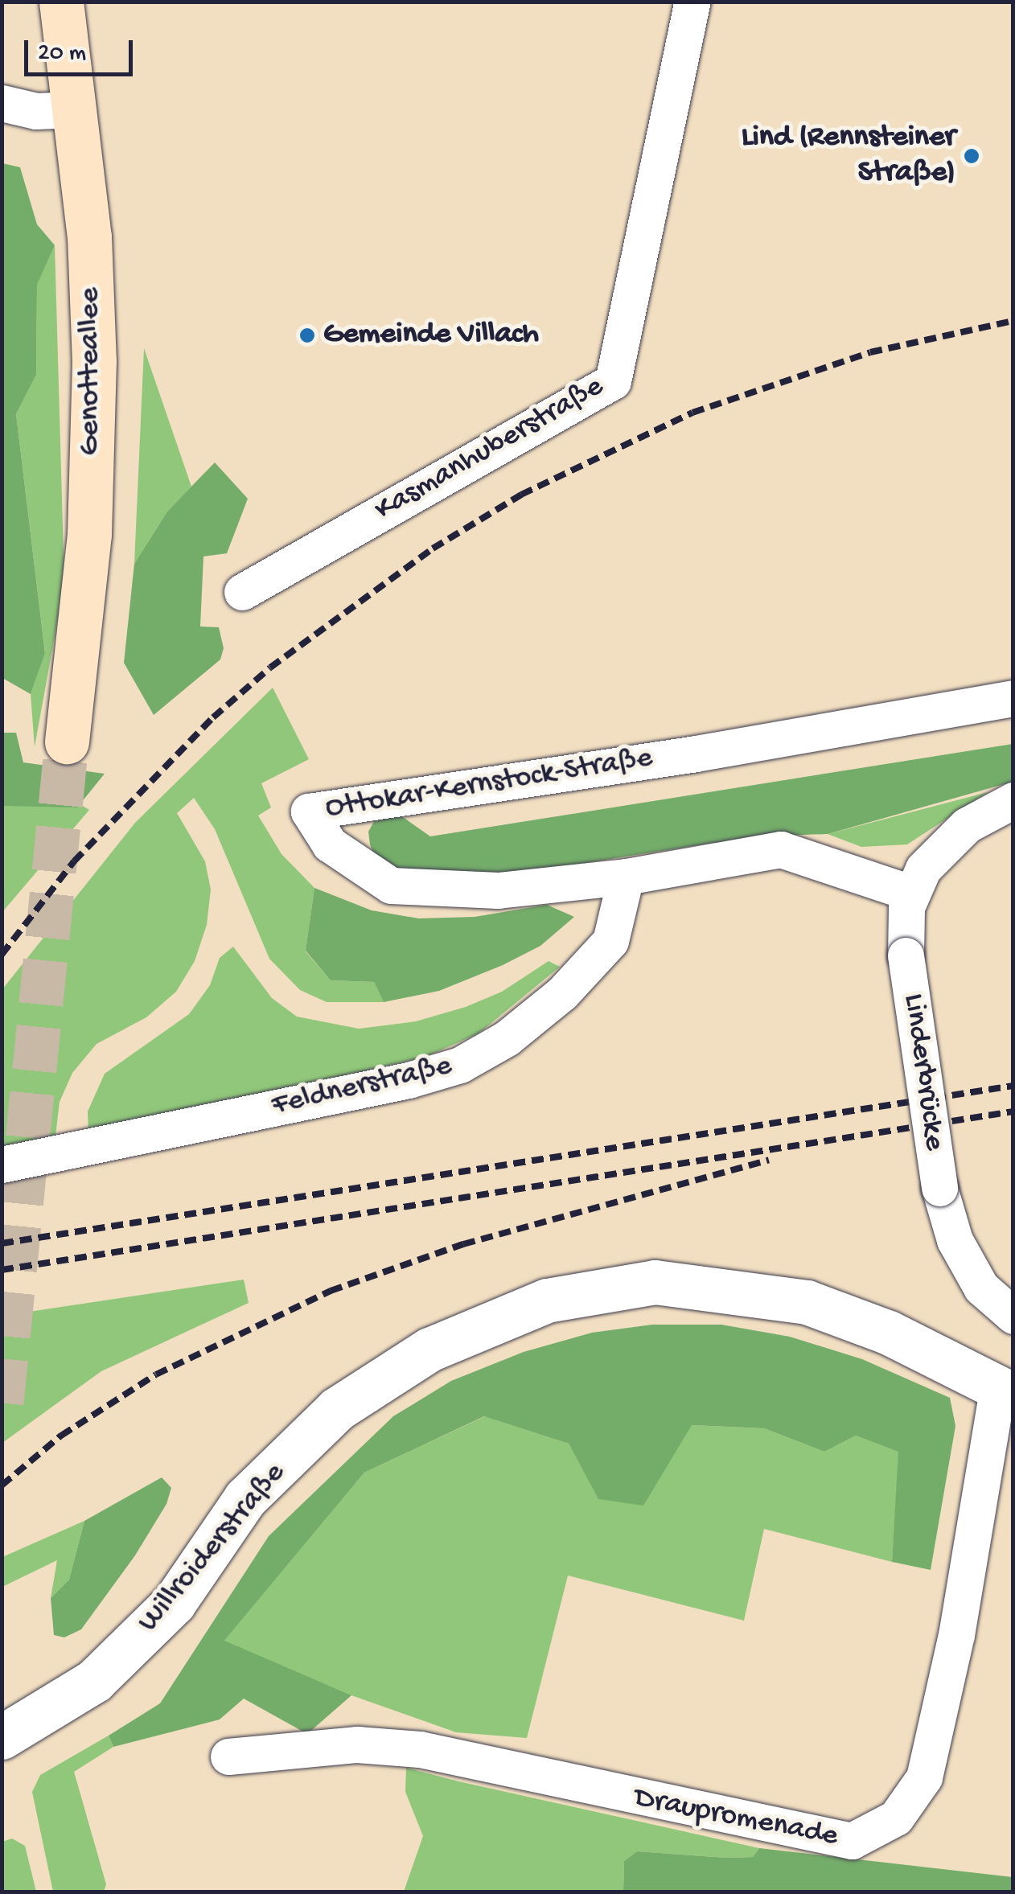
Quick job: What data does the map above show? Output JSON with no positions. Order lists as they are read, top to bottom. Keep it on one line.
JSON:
{"streets":{"main road":["Genotteallee"],"street":["Kasmanhuberstraße","Ottokar-Kernstock-Straße","Linderbrücke","Feldnerstraße","Willroiderstraße","Draupromenade"]},"crossings":[["Ottokar-Kernstock-Straße","Feldnerstraße"],["Willroiderstraße","Draupromenade"]],"places":["Lind (Rennsteiner Straße)","Gemeinde Villach"],"scale_bar":"20 m"}
